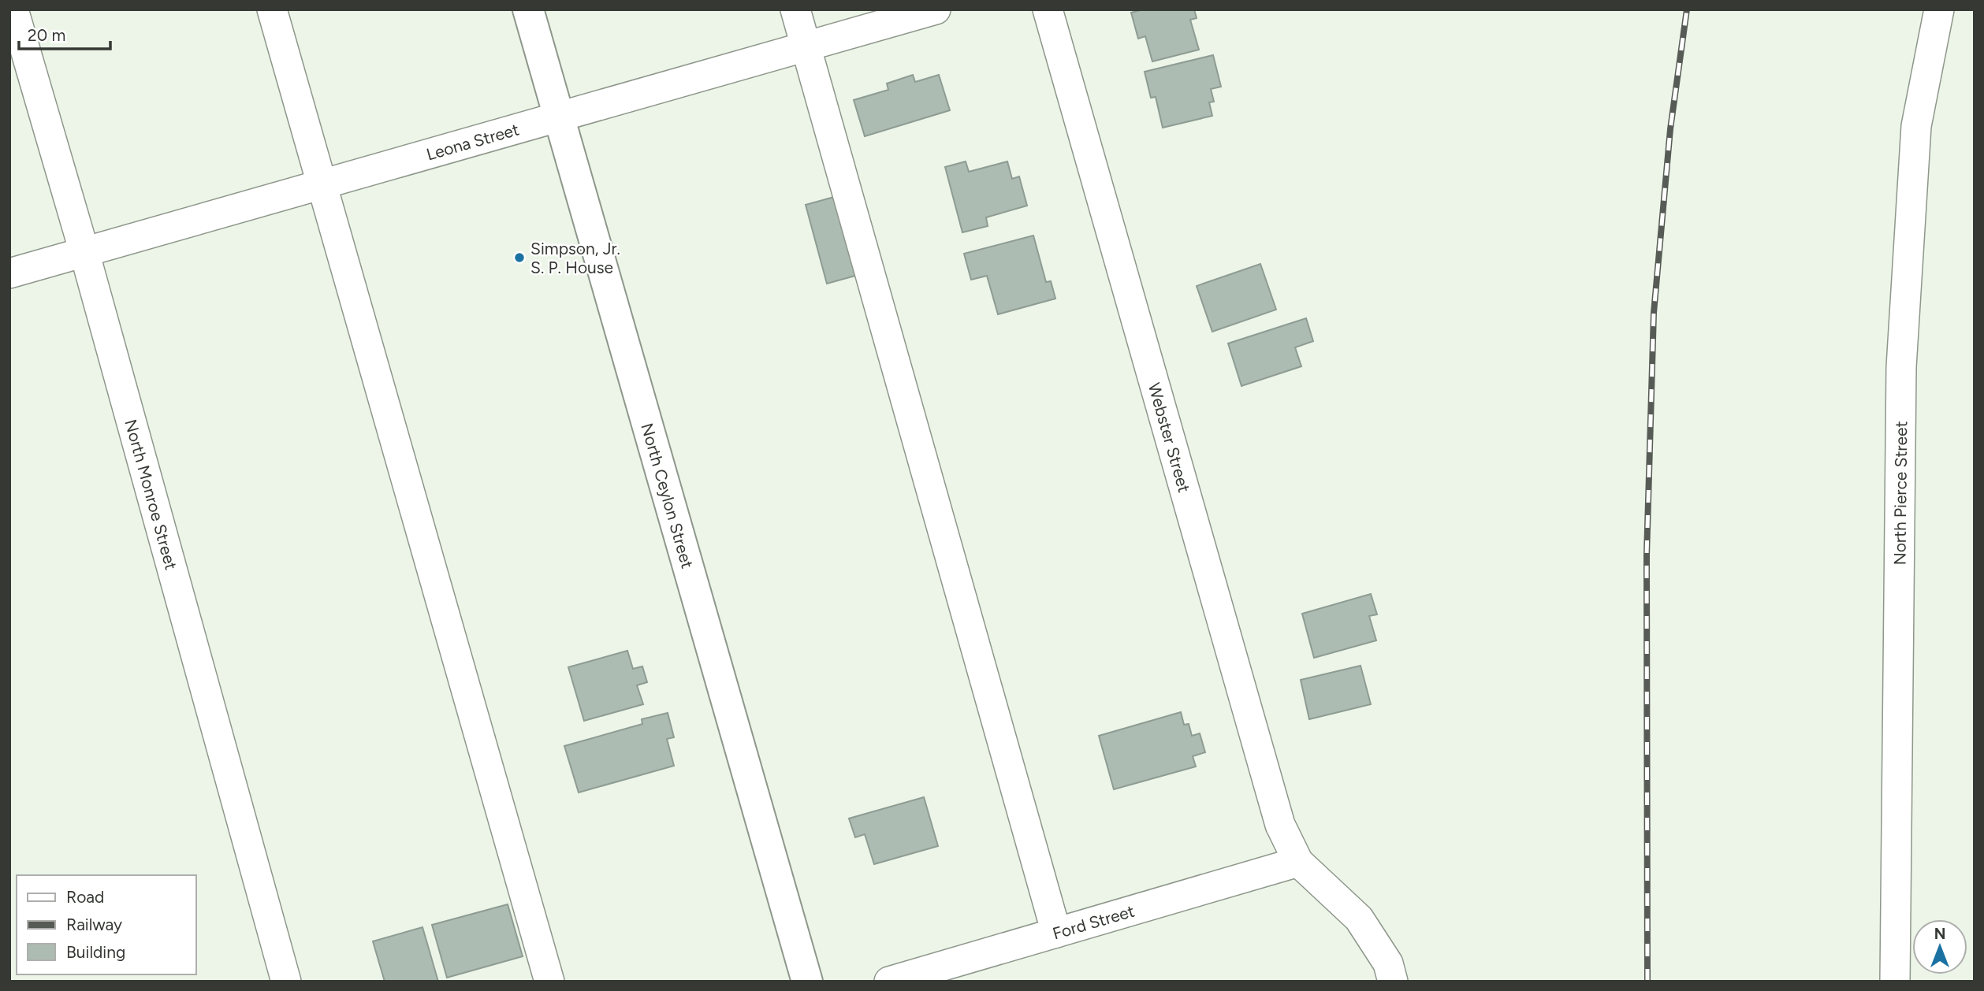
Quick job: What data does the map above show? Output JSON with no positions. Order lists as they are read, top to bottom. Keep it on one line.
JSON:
{"streets":{"main road":["North Ceylon Street"],"street":["Leona Street","Webster Street","North Pierce Street","North Monroe Street","Ford Street"]},"crossings":[["Leona Street","North Monroe Street"],["Leona Street","North Ceylon Street"],["Webster Street","Ford Street"]],"places":["Simpson, Jr. S. P. House"],"legend":["Road","Railway","Building"],"scale_bar":"20 m","north":"top"}
